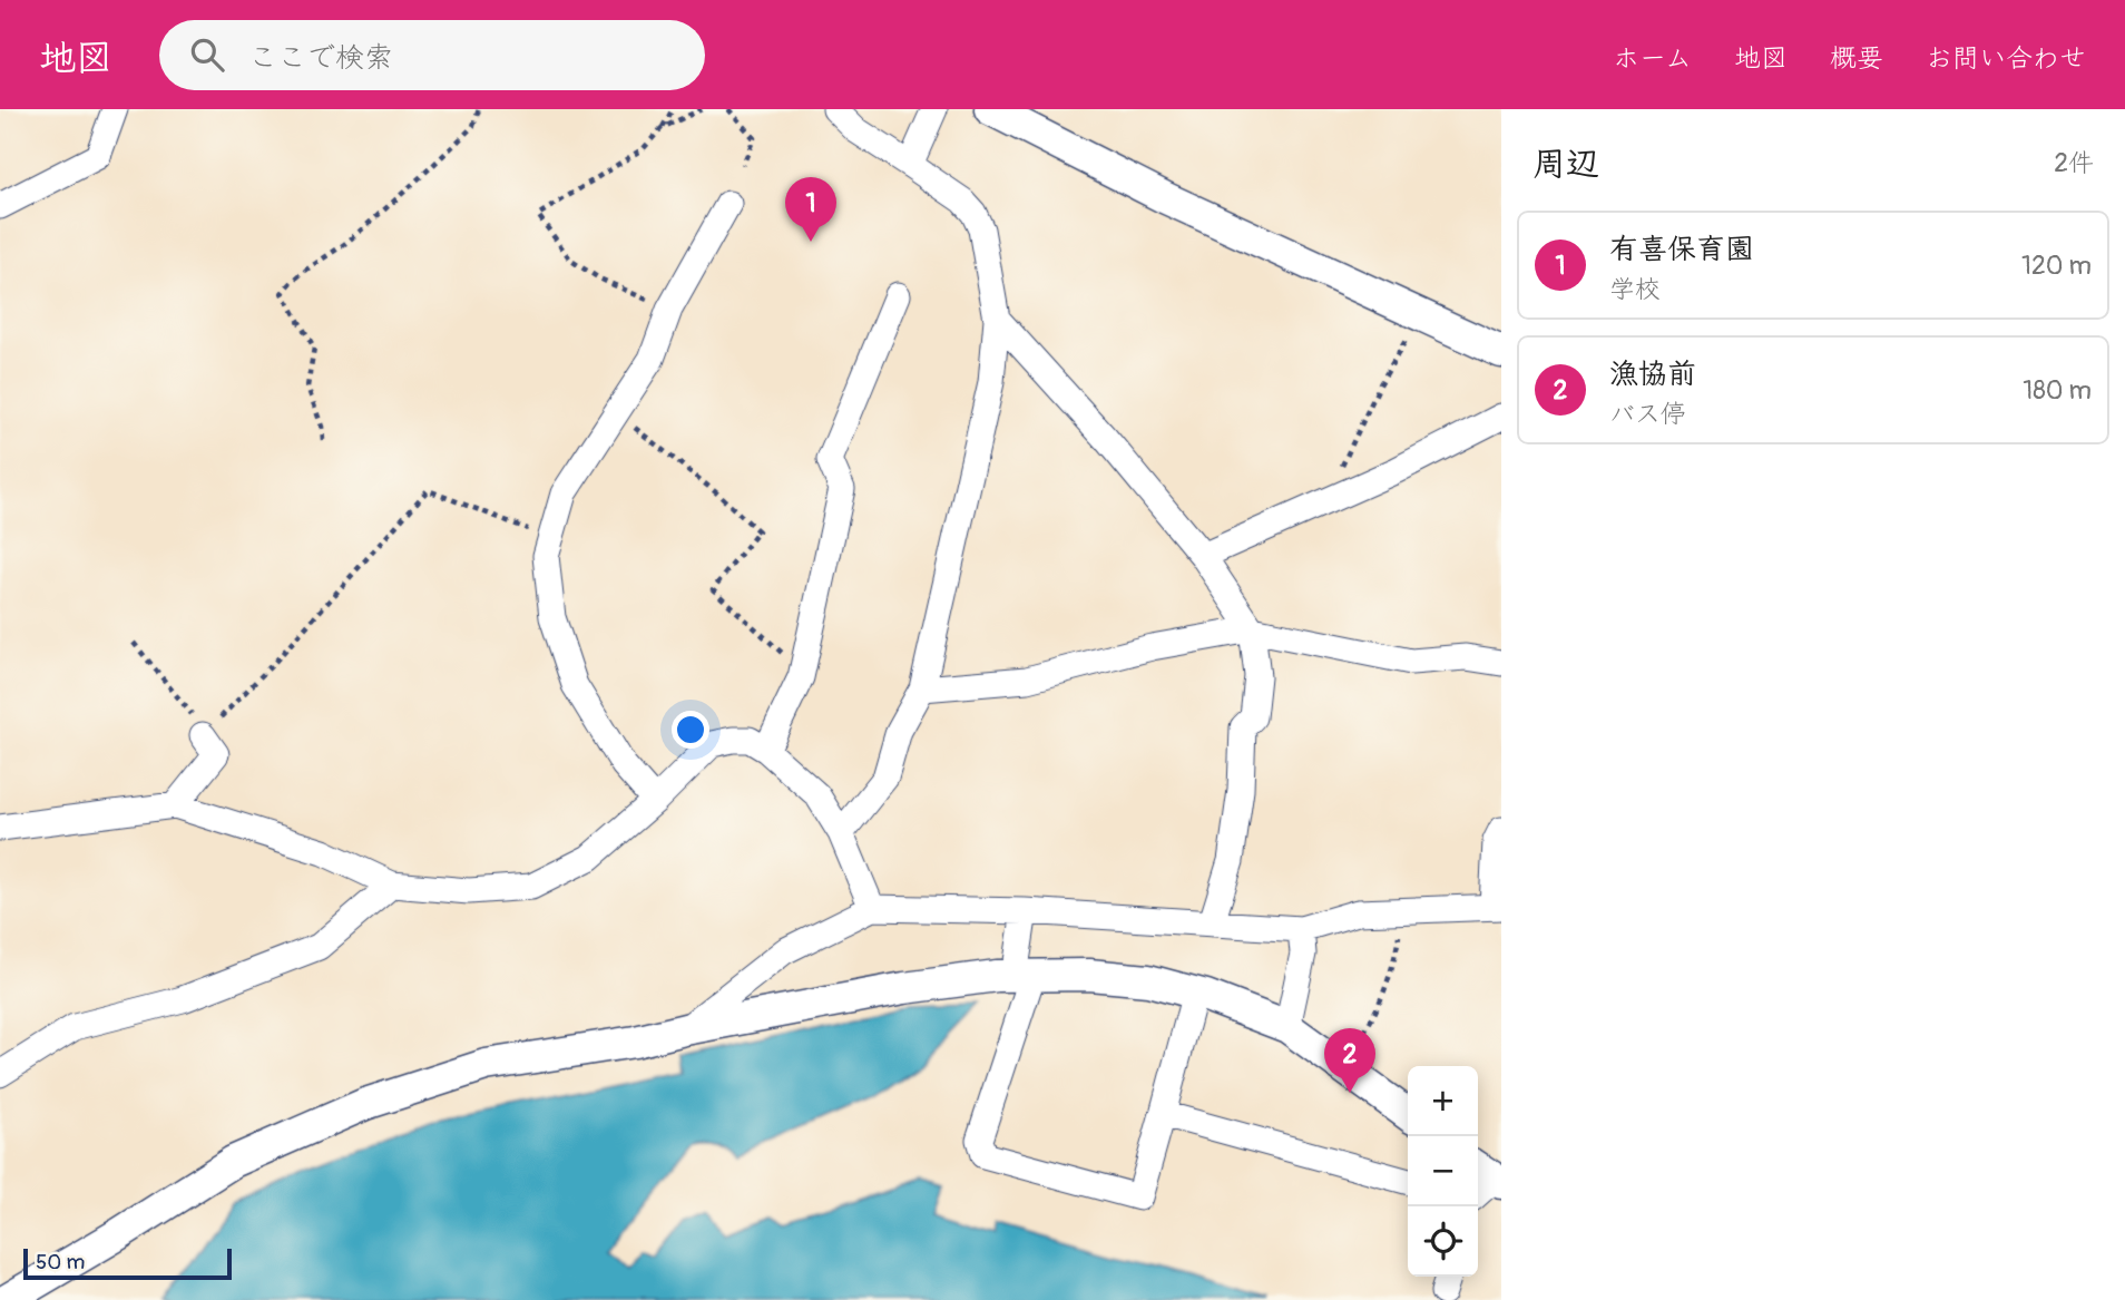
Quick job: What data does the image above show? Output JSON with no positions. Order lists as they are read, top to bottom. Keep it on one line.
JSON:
{"scale_bar":"50 m","page":{"header":"地図","search":"ここで検索","nav":["ホーム","地図","概要","お問い合わせ"],"heading":["周辺","2件"],"pins":["1","2"],"list":[{"mark":"1","name":"有喜保育園","note":"学校","value":"120 m"},{"mark":"2","name":"漁協前","note":"バス停","value":"180 m"}],"map_buttons":["+","−"],"scale":"50 m"}}
